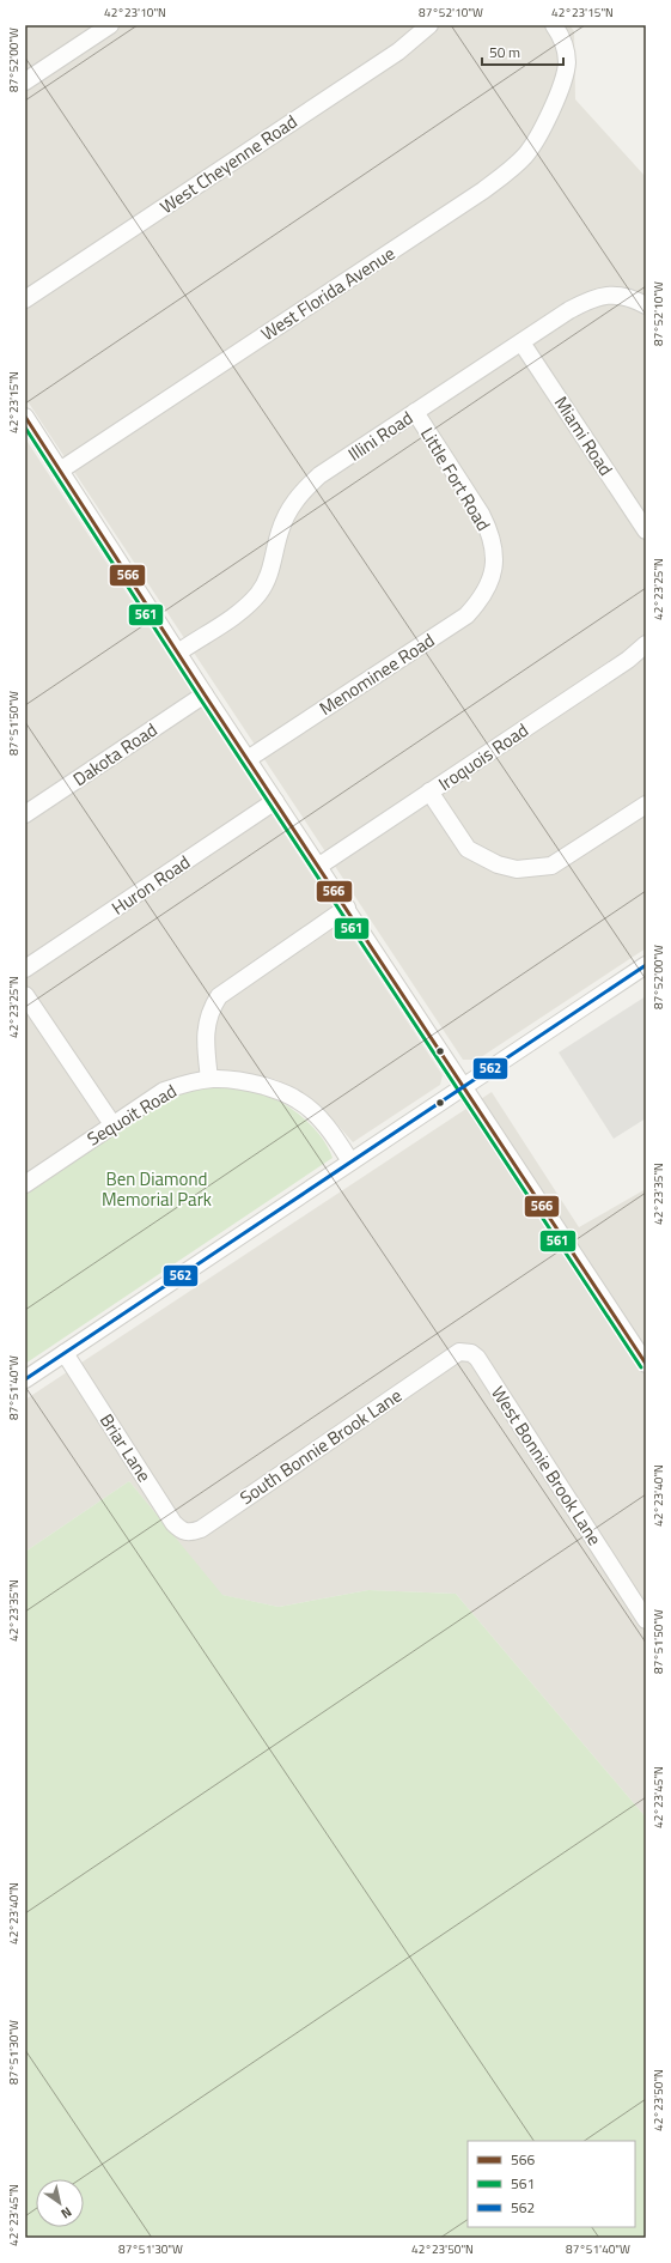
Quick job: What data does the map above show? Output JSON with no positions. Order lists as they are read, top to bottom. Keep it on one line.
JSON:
{"streets":{"street":["West Cheyenne Road","West Florida Avenue","Illini Road","Miami Road","Little Fort Road","Menominee Road","Dakota Road","Iroquois Road","Huron Road","Sequoit Road","South Bonnie Brook Lane","Briar Lane","West Bonnie Brook Lane"]},"crossings":[["Illini Road","Miami Road"],["Illini Road","Little Fort Road"],["Little Fort Road","Menominee Road"],["South Bonnie Brook Lane","Briar Lane"],["South Bonnie Brook Lane","West Bonnie Brook Lane"]],"parks":["Ben Diamond Memorial Park"],"lines":["transit line 566","transit line 561","transit line 562"],"legend":["566","561","562"],"scale_bar":"50 m","north":"bottom right","coordinates":["42°23'10\"N","87°52'10\"W","42°23'15\"N","87°52'00\"W","42°23'25\"N","87°51'50\"W","42°23'35\"N","87°51'40\"W","42°23'40\"N","42°23'45\"N","87°51'30\"W","42°23'50\"N"]}
